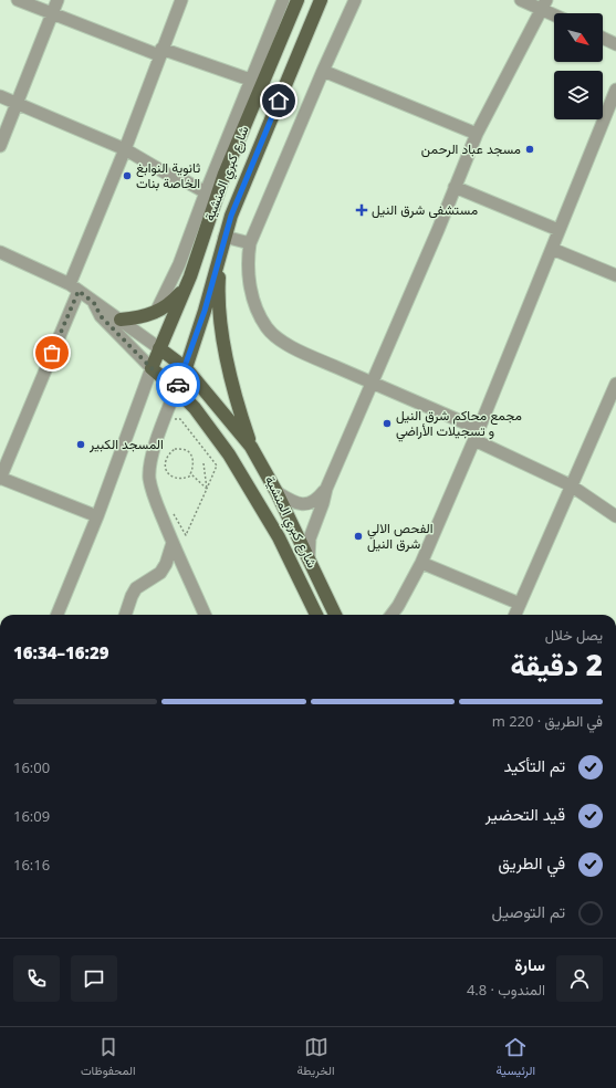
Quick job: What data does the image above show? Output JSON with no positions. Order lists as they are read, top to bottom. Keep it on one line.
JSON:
{"streets":{"main road":["شارع كبري المنشية"]},"places":{"other":["مسجد عباد الرحمن","ثانوية النوابغ الخاصة بنات","مجمع محاكم شرق النيل و تسجيلات الأراضي","المسجد الكبير","الفحص الالي شرق النيل"],"health":["مستشفى شرق النيل"]},"north":"bottom right","page":{"heading":["2 دقيقة","يصل خلال","16:29–16:34"],"panel":["سارة","المندوب · 4.8"],"bar":"في الطريق · 220 m","list":[["تم التأكيد","16:00"],["قيد التحضير","16:09"],["في الطريق","16:16"],"تم التوصيل"],"tabs":["الرئيسية","الخريطة","المحفوظات"]}}
